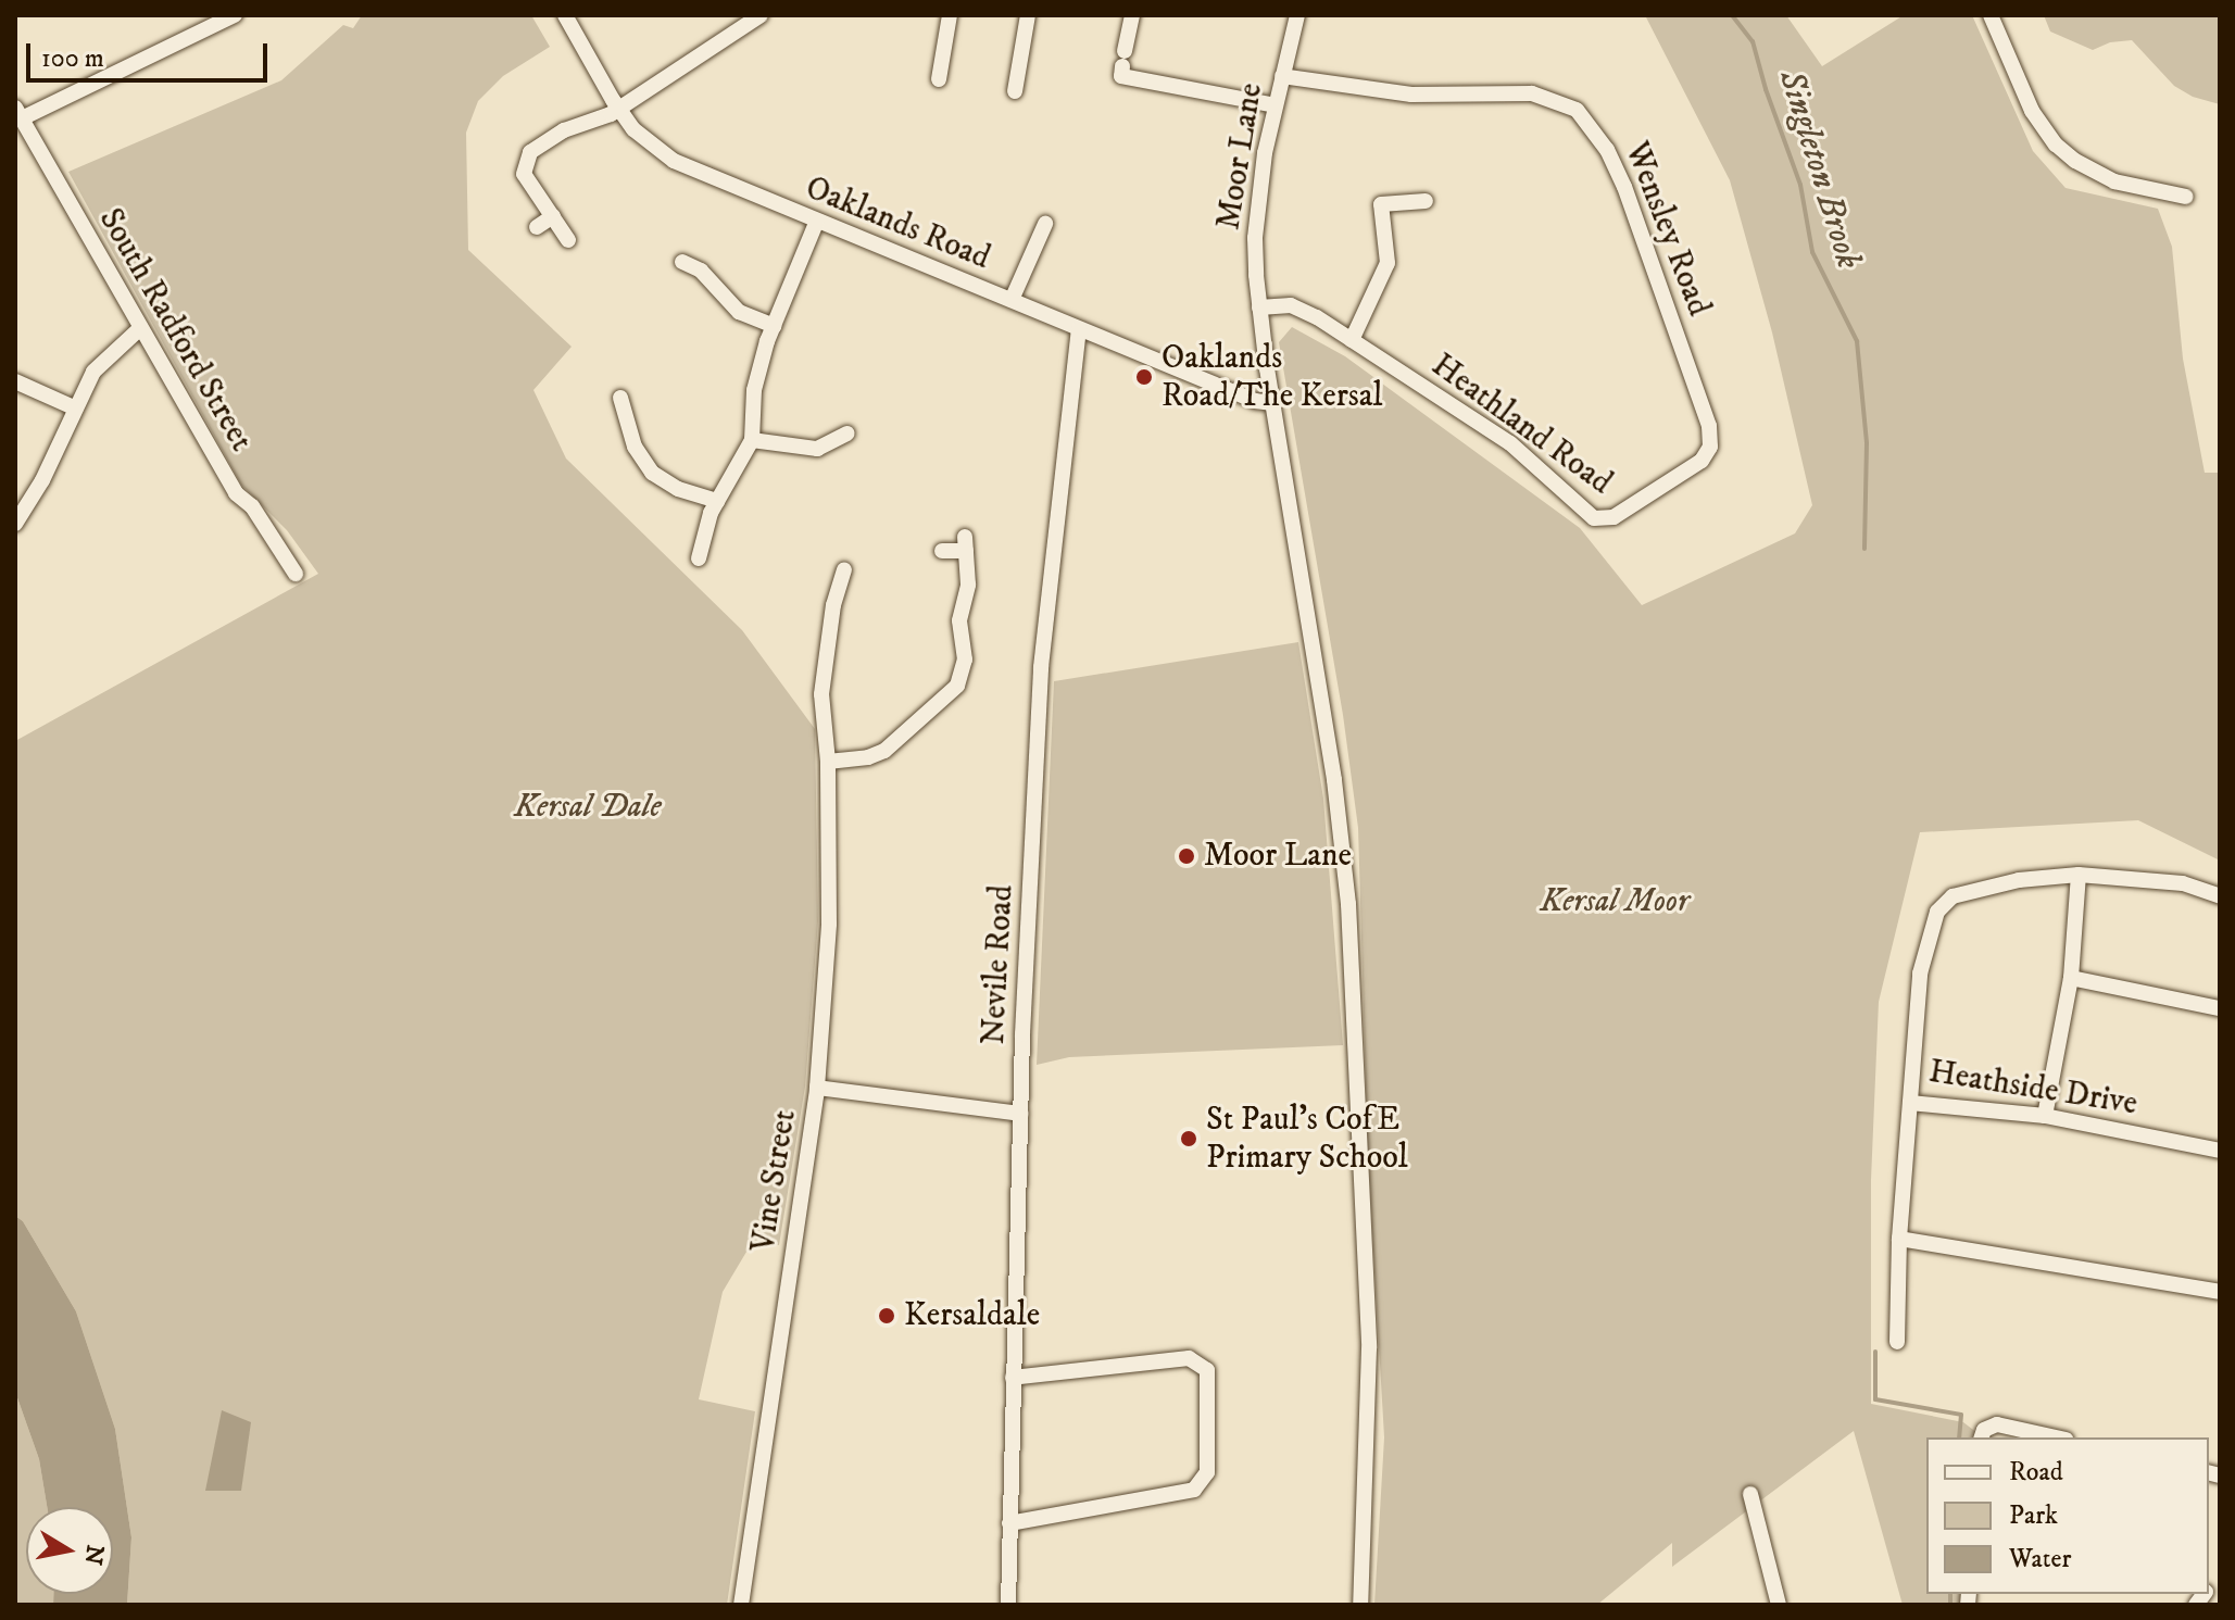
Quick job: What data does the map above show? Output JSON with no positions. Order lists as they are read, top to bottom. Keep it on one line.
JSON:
{"streets":{"street":["Moor Lane","Oaklands Road","Wensley Road","South Radford Street","Heathland Road","Nevile Road","Heathside Drive","Vine Street"]},"crossings":[["Moor Lane","Oaklands Road"],["Moor Lane","Wensley Road"],["Moor Lane","Heathland Road"],["Oaklands Road","Nevile Road"],["Wensley Road","Heathland Road"]],"water":["Singleton Brook"],"parks":["Kersal Dale","Kersal Moor"],"places":["Oaklands Road/The Kersal","Moor Lane","St Paul's CofE Primary School","Kersaldale"],"legend":["Road","Park","Water"],"scale_bar":"100 m","north":"right"}
